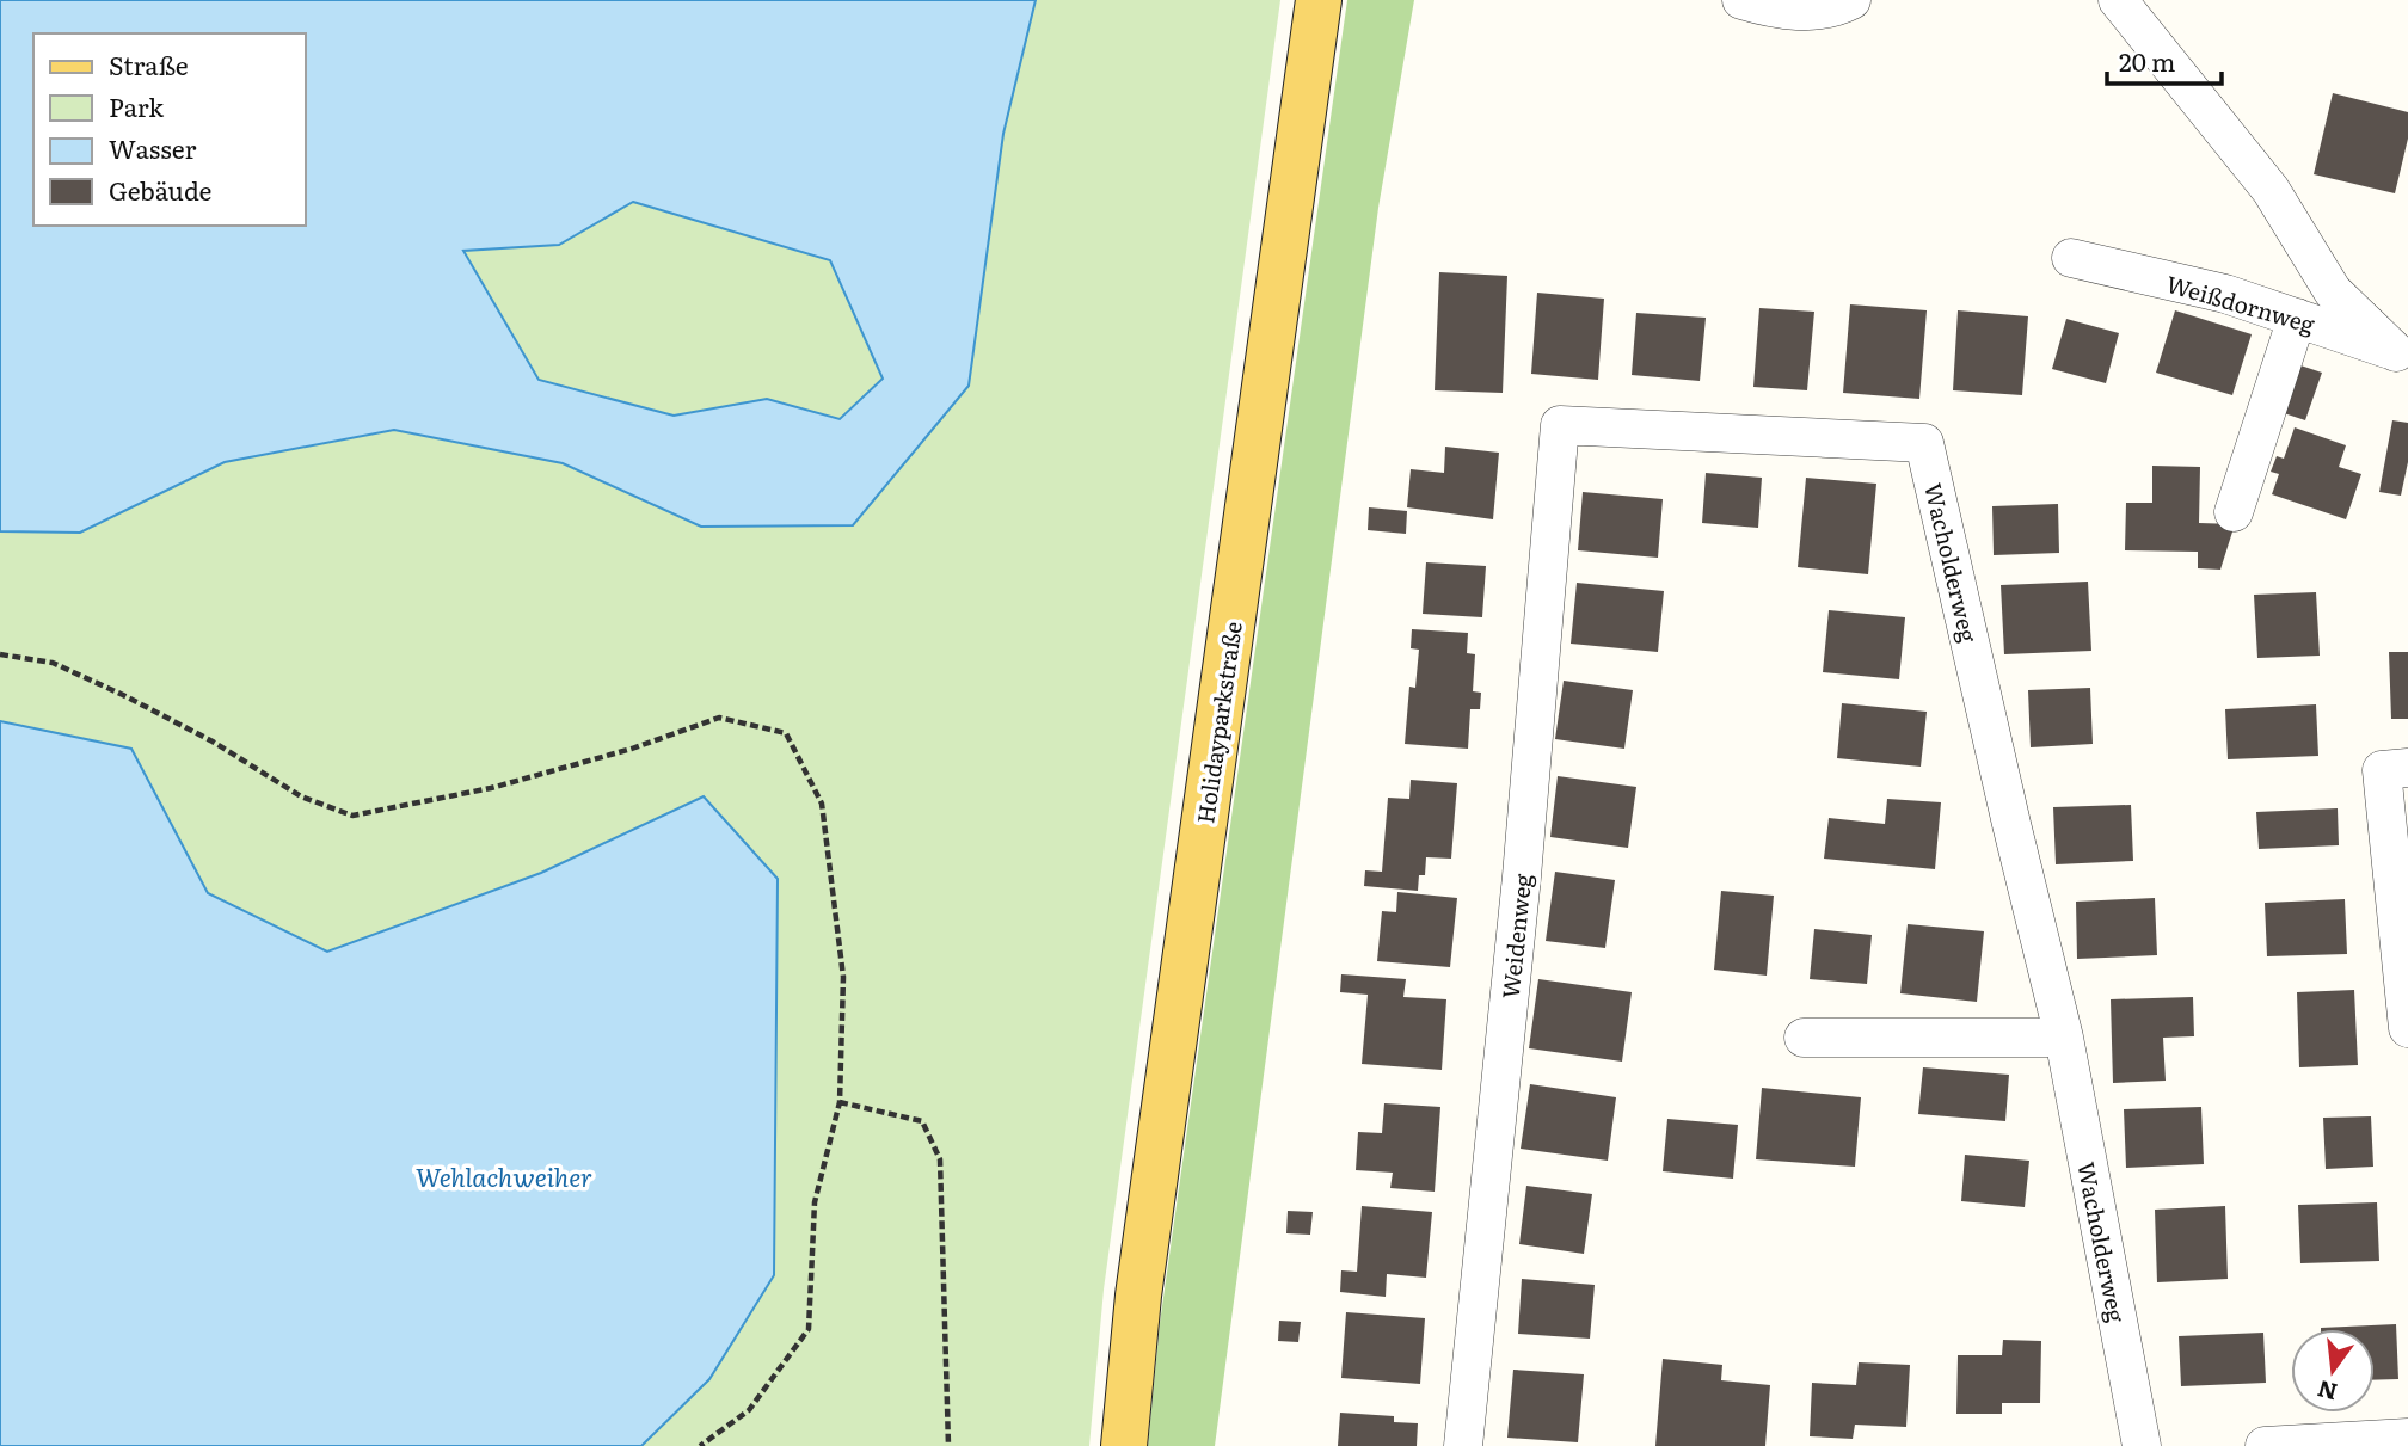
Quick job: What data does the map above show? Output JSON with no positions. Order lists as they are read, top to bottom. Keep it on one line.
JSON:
{"streets":{"main road":["Holidayparkstraße"],"street":["Weißdornweg","Wacholderweg","Weidenweg"]},"crossings":[["Wacholderweg","Weidenweg"]],"water":["Wehlachweiher"],"legend":["Straße","Park","Wasser","Gebäude"],"scale_bar":"20 m","north":"bottom"}
